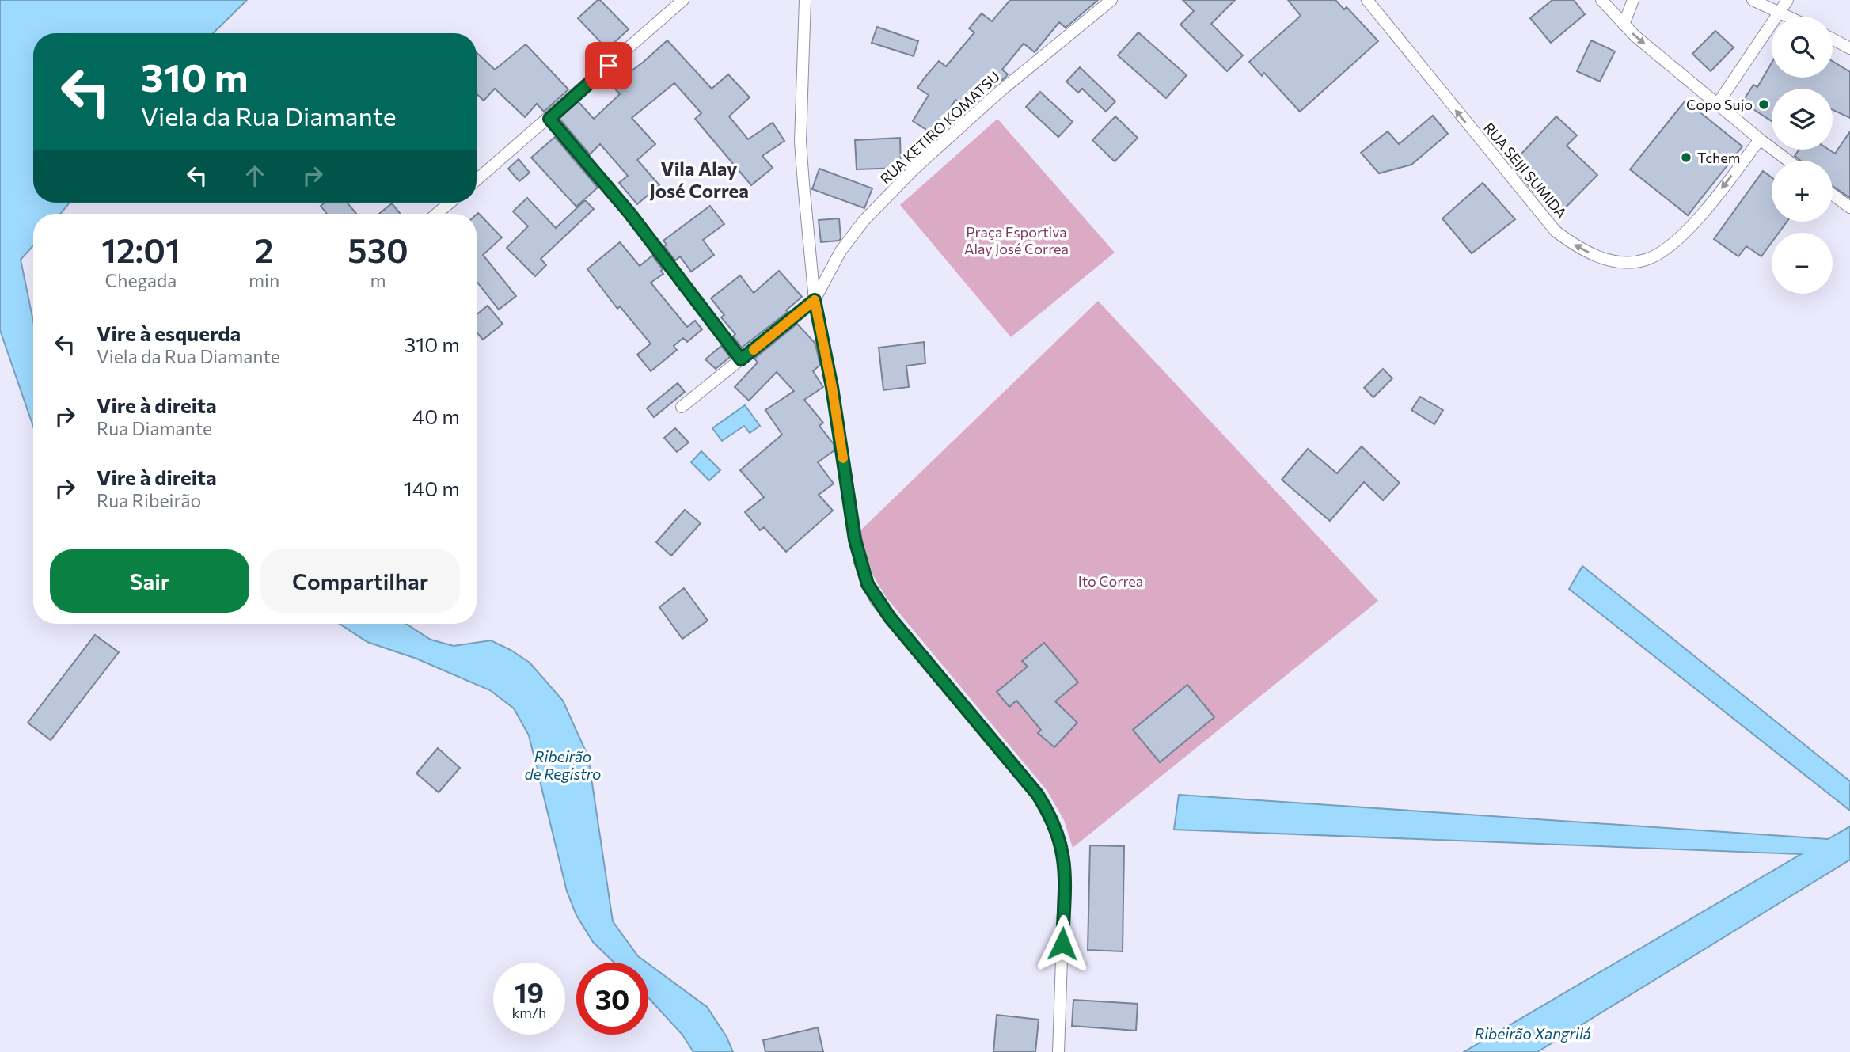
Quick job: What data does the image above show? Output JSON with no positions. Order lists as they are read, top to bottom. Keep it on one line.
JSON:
{"streets":{"street":["RUA KETIRO KOMATSU","RUA SEIJI SUMIDA"]},"districts":["Vila Alay José Correa"],"water":["Ribeirão de Registro","Ribeirão Xangrilá"],"parks":["Praça Esportiva Alay José Correa","Ito Correa"],"places":["Copo Sujo","Tchem"],"page":{"map_buttons":["+","−"],"turn":["310 m","Viela da Rua Diamante"],"eta":["12:01","Chegada","2","min","530","m"],"list":[{"name":"Vire à esquerda","note":"Viela da Rua Diamante","value":"310 m"},{"name":"Vire à direita","note":"Rua Diamante","value":"40 m"},{"name":"Vire à direita","note":"Rua Ribeirão","value":"140 m"}],"buttons":["Sair","Compartilhar"],"speed":"19 km/h","limit":"30"}}
